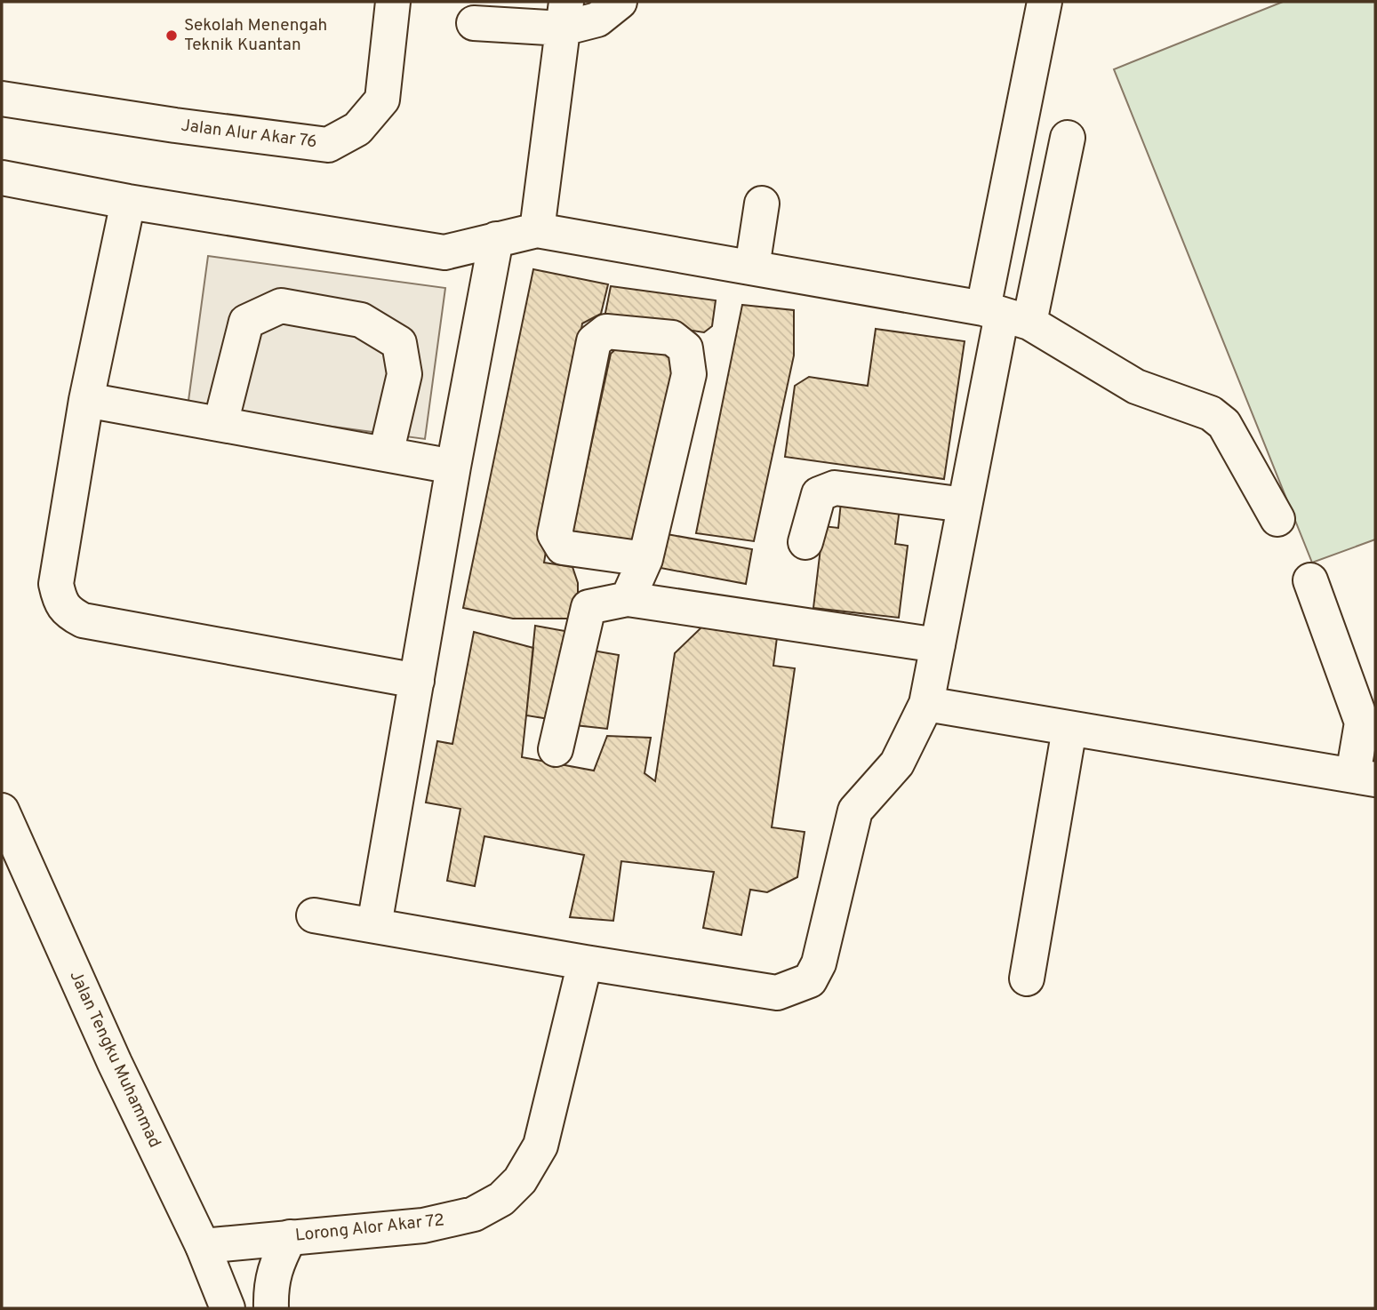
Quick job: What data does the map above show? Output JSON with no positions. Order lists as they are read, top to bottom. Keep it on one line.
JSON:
{"streets":{"street":["Jalan Alur Akar 76","Jalan Tengku Muhammad","Lorong Alor Akar 72"]},"crossings":[["Jalan Tengku Muhammad","Lorong Alor Akar 72"]],"places":["Sekolah Menengah Teknik Kuantan"]}
